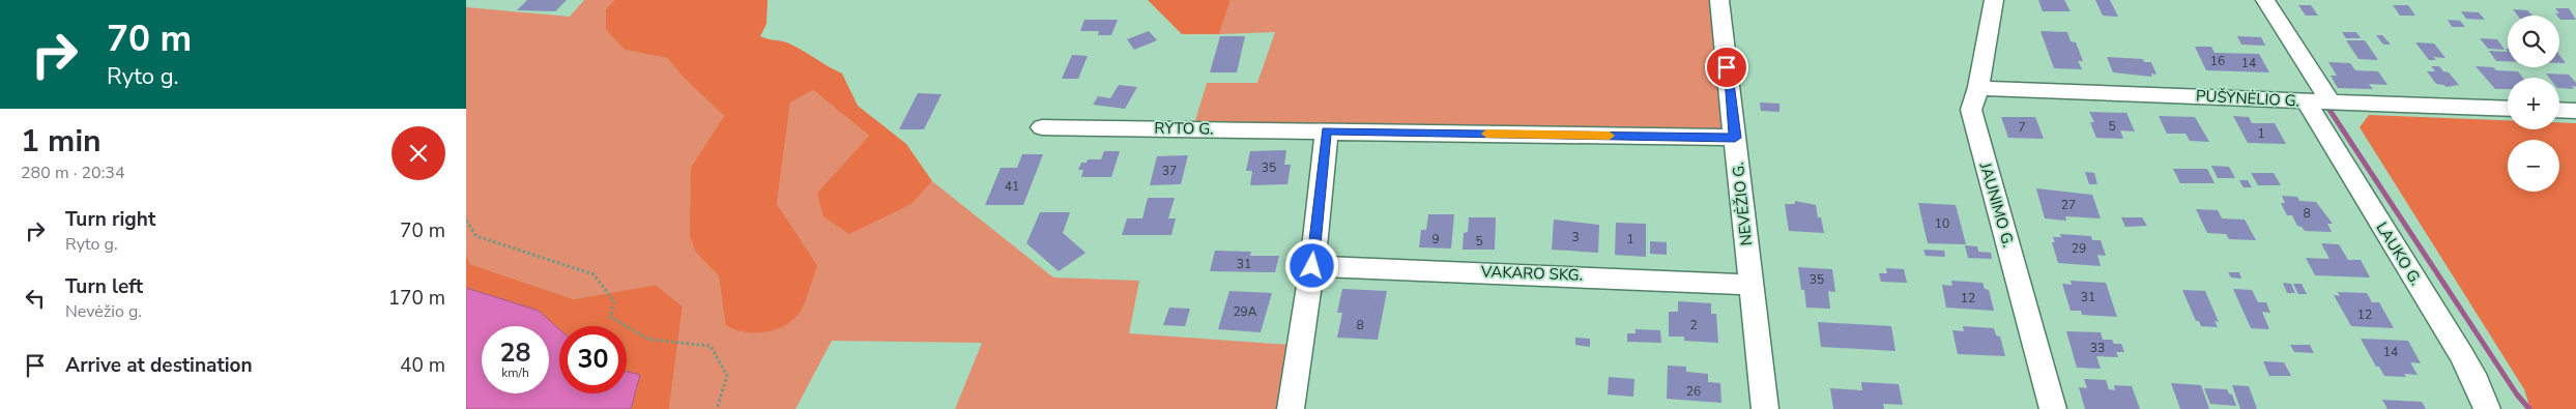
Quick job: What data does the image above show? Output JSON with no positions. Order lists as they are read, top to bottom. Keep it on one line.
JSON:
{"streets":{"street":["PUŠYNĖLIO G.","RYTO G.","NEVĖŽIO G.","JAUNIMO G.","LAUKO G.","VAKARO SKG."]},"crossings":[["PUŠYNĖLIO G.","JAUNIMO G."],["PUŠYNĖLIO G.","LAUKO G."],["RYTO G.","NEVĖŽIO G."],["NEVĖŽIO G.","VAKARO SKG."]],"house_numbers":["16","14","5","7","1","35","37","41","27","8","10","3","9","1","5","29","31","35","31","12","29A","12","8","2","33","14","26"],"page":{"turn":["70 m","Ryto g."],"map_buttons":["+","−"],"heading":["1 min","280 m · 20:34"],"list":[{"name":"Turn right","note":"Ryto g.","value":"70 m"},{"name":"Turn left","note":"Nevėžio g.","value":"170 m"},{"name":"Arrive at destination","value":"40 m"}],"speed":"28 km/h","limit":"30"}}
